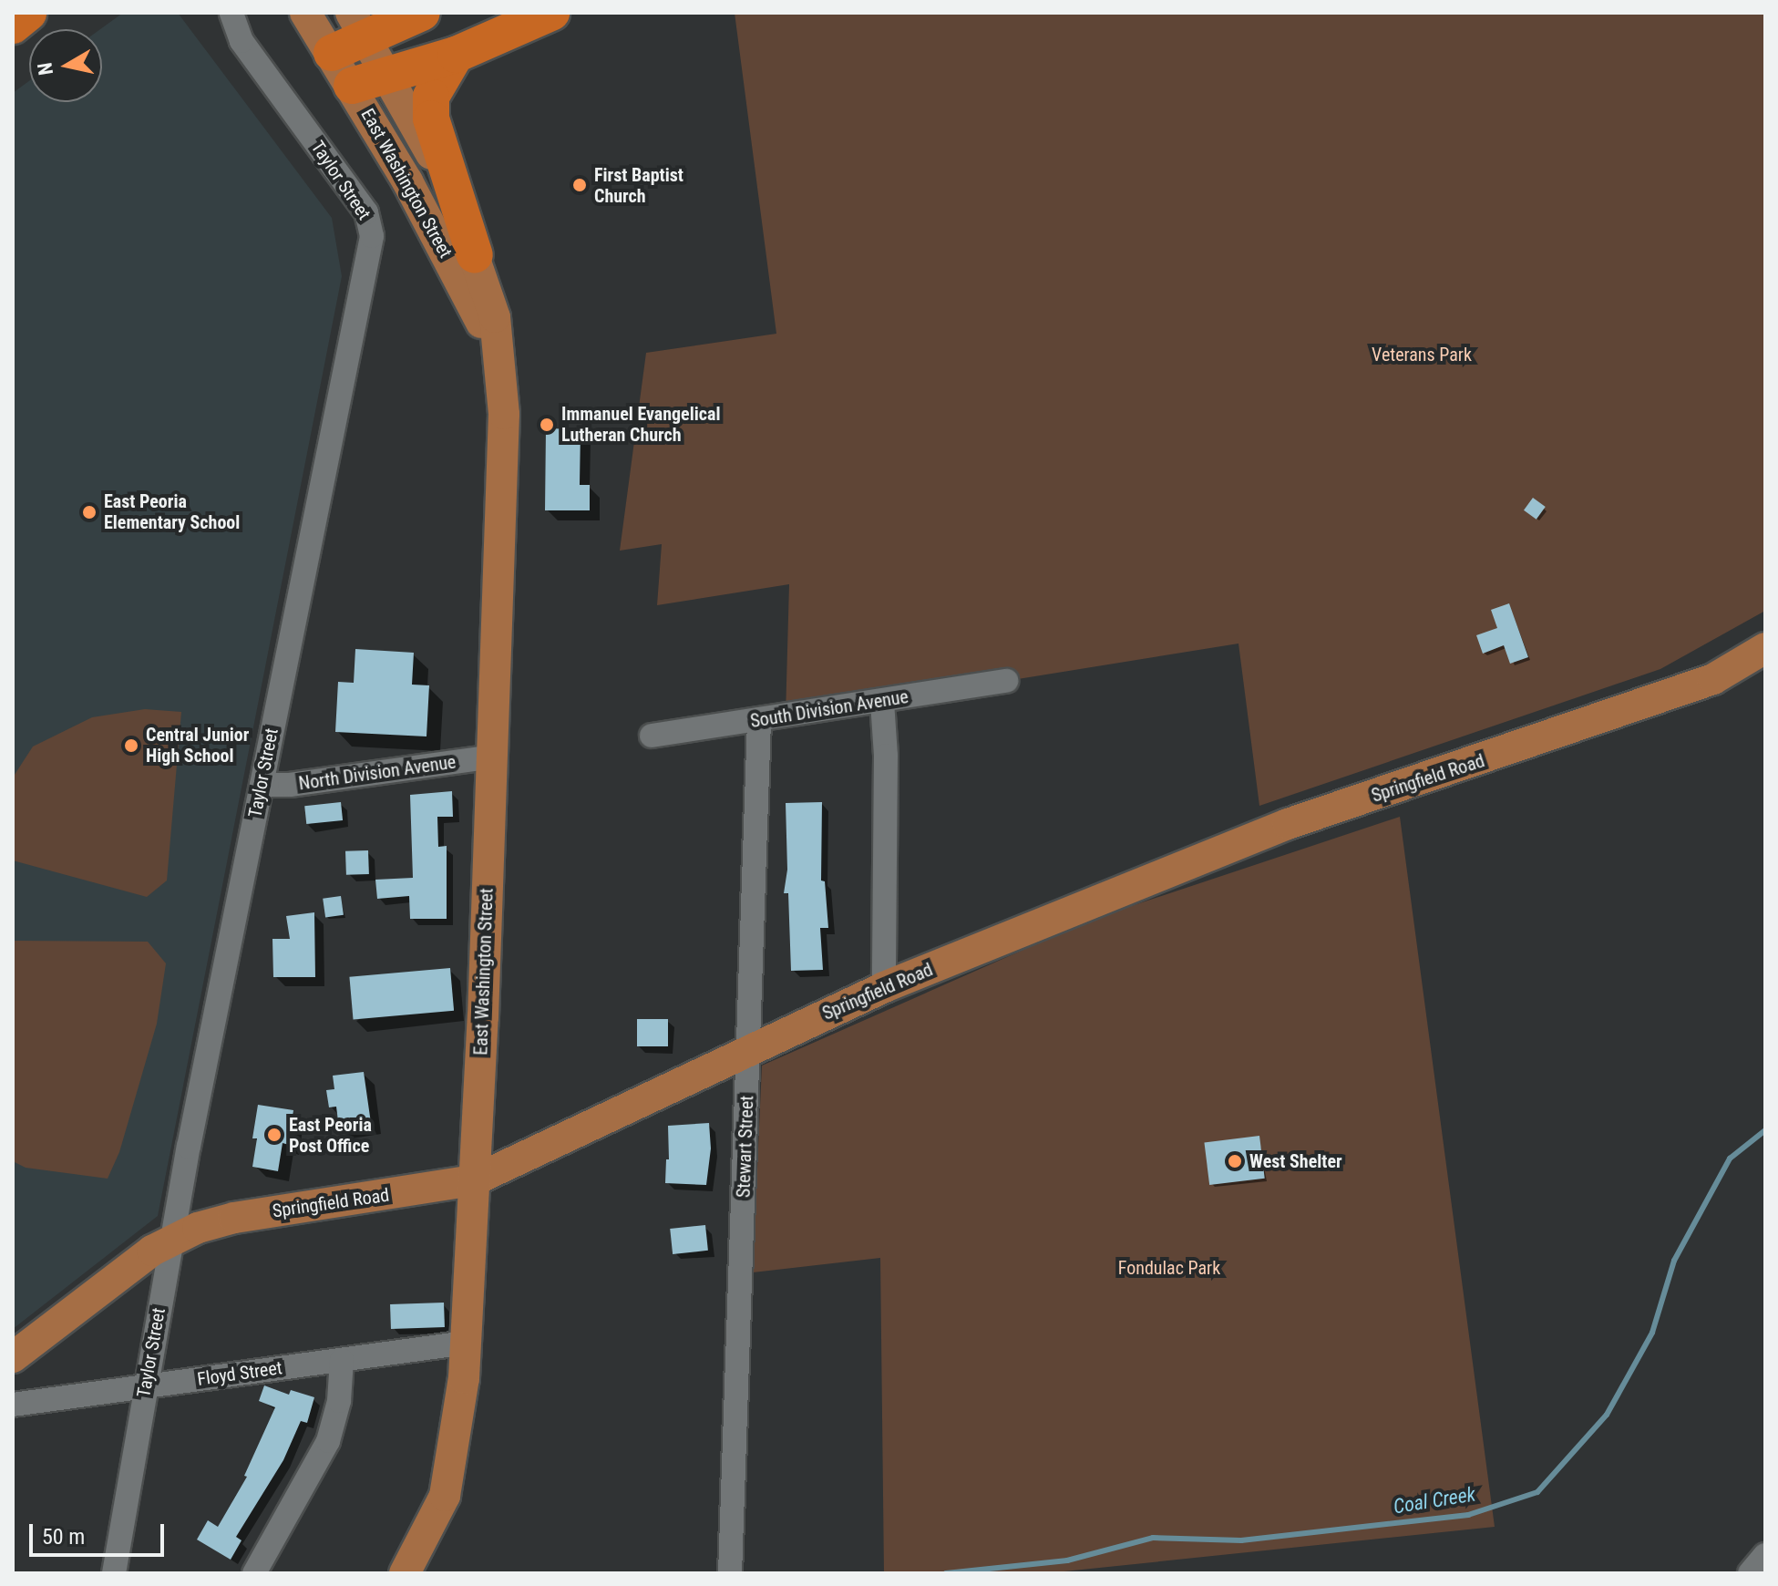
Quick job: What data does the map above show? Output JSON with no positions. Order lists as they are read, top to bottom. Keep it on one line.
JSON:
{"streets":{"main road":["East Washington Street","Springfield Road"],"street":["Taylor Street","South Division Avenue","North Division Avenue","Stewart Street","Floyd Street"]},"crossings":[["Taylor Street","North Division Avenue"],["Taylor Street","Springfield Road"],["Taylor Street","Floyd Street"],["East Washington Street","North Division Avenue"],["East Washington Street","Springfield Road"],["East Washington Street","Floyd Street"],["South Division Avenue","Stewart Street"],["Springfield Road","Stewart Street"]],"water":["Coal Creek"],"parks":["Veterans Park","Fondulac Park"],"places":["First Baptist Church","Immanuel Evangelical Lutheran Church","East Peoria Elementary School","Central Junior High School","East Peoria Post Office","West Shelter"],"scale_bar":"50 m","north":"left"}
